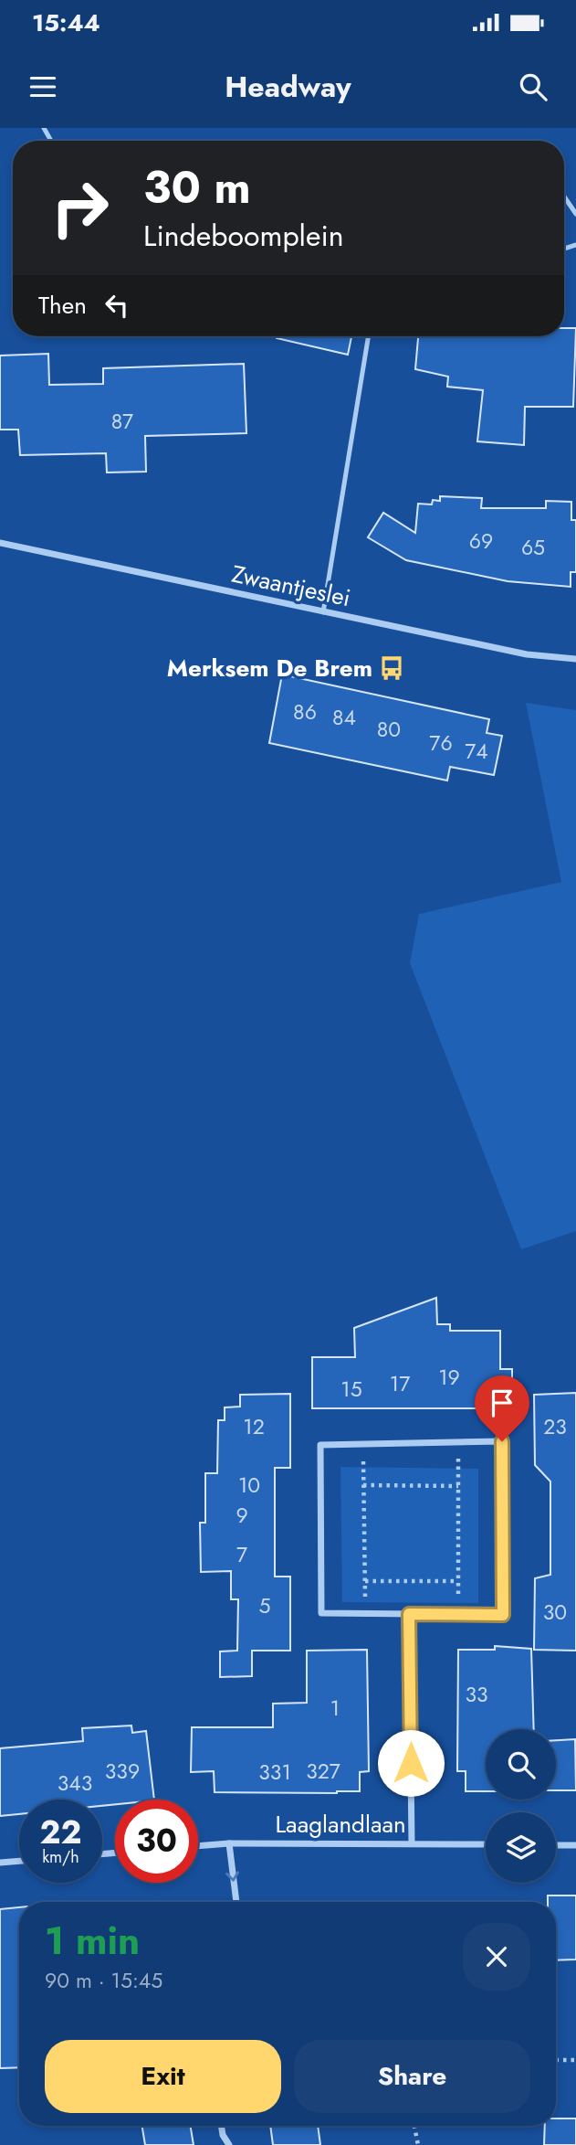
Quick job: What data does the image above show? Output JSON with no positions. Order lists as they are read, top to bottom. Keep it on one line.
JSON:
{"streets":{"street":["Zwaantjeslei","Laaglandlaan"]},"places":{"bus stop":["Merksem De Brem"]},"house_numbers":["87","69","65","86","84","80","76","74","19","17","15","12","23","10","9","7","5","30","33","1","339","327","331","343"],"page":{"status":"15:44","header":"Headway","turn":["30 m","Lindeboomplein"],"then":"Then","speed":"22 km/h","limit":"30","heading":["1 min","90 m · 15:45"],"buttons":["Exit","Share"]}}
